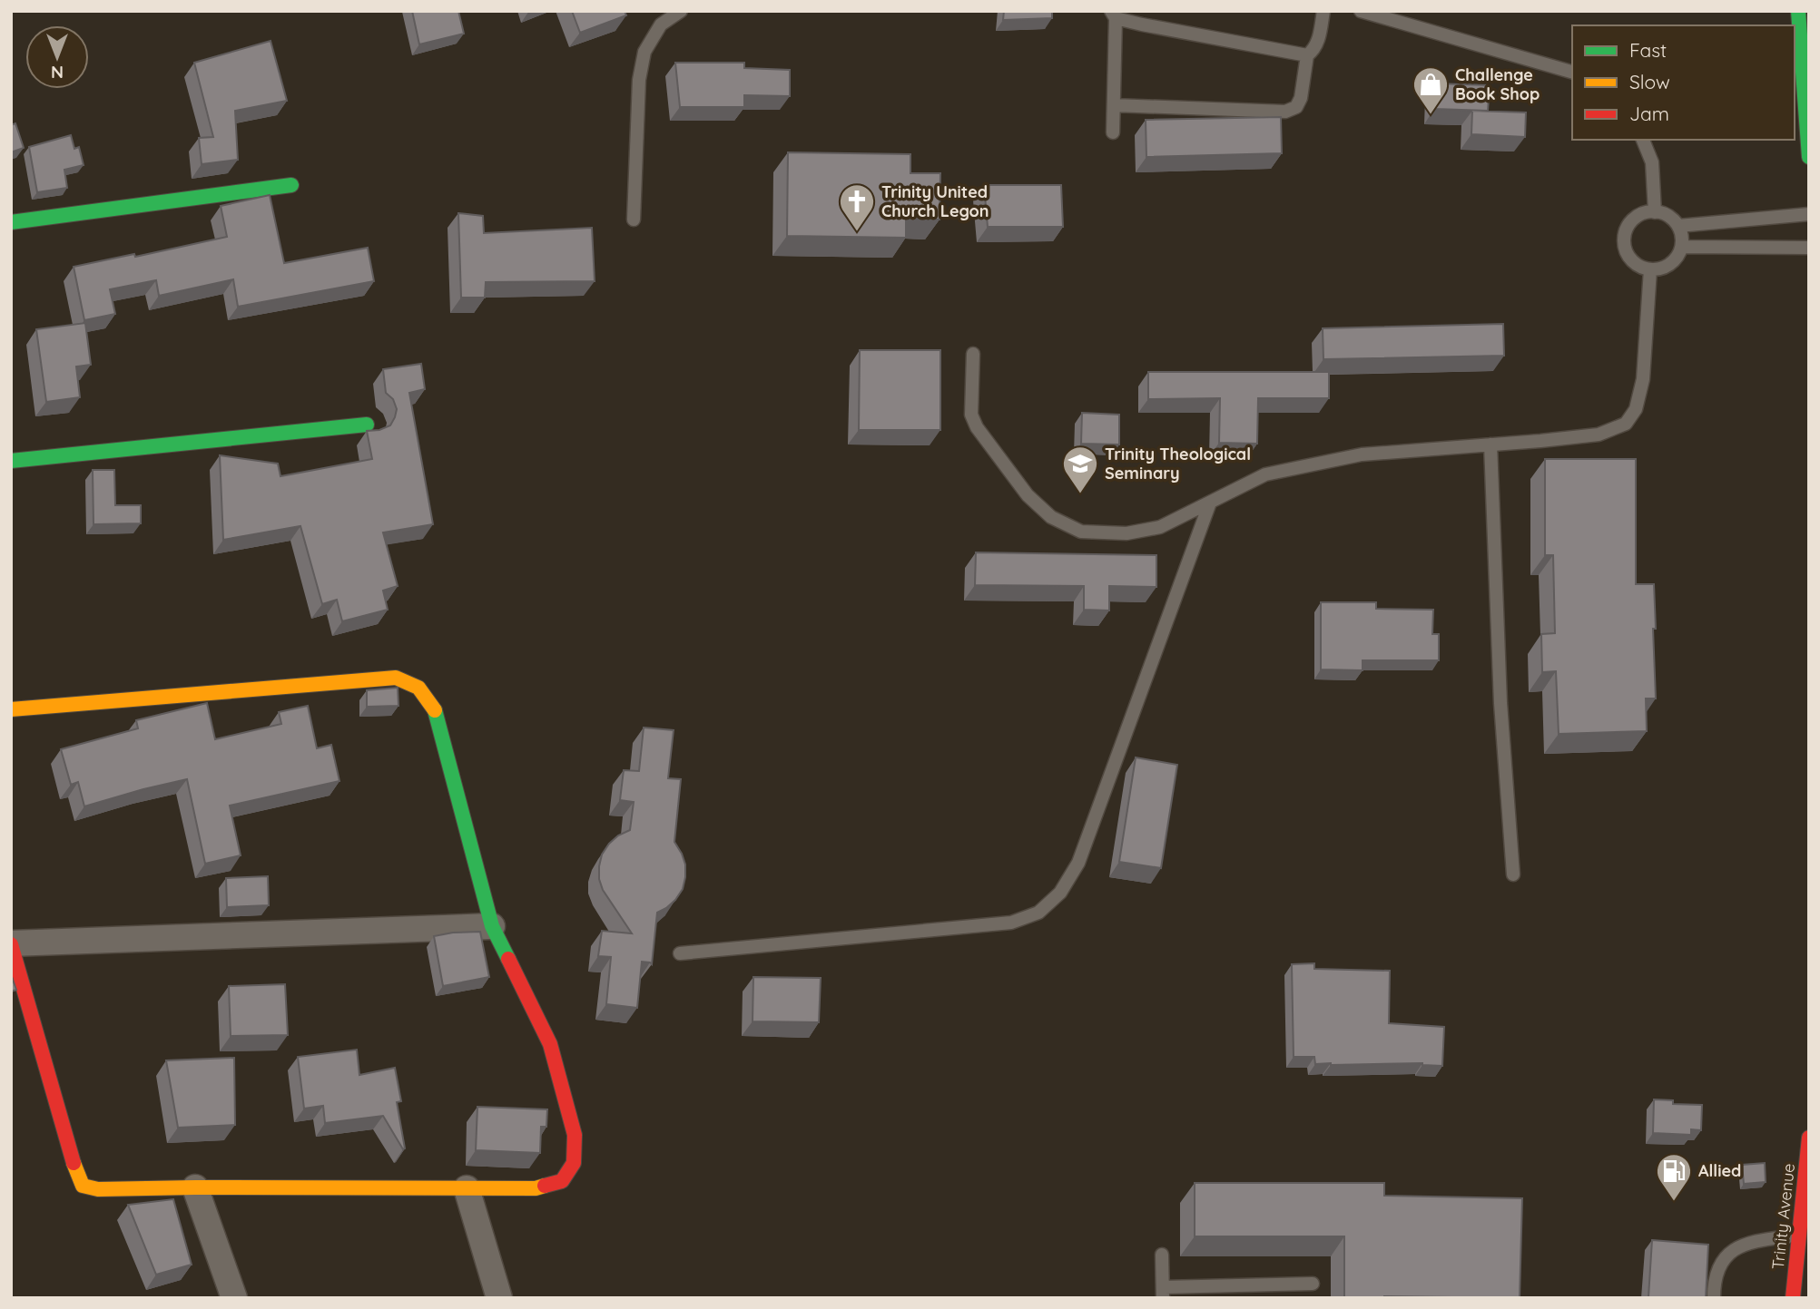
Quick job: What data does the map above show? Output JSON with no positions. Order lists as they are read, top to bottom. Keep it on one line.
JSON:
{"streets":{"street":["Trinity Avenue"]},"places":{"shop":["Challenge Book Shop"],"church":["Trinity United Church Legon"],"school or university":["Trinity Theological Seminary"],"fuel station":["Allied"]},"legend":["Fast","Slow","Jam"],"north":"bottom"}
